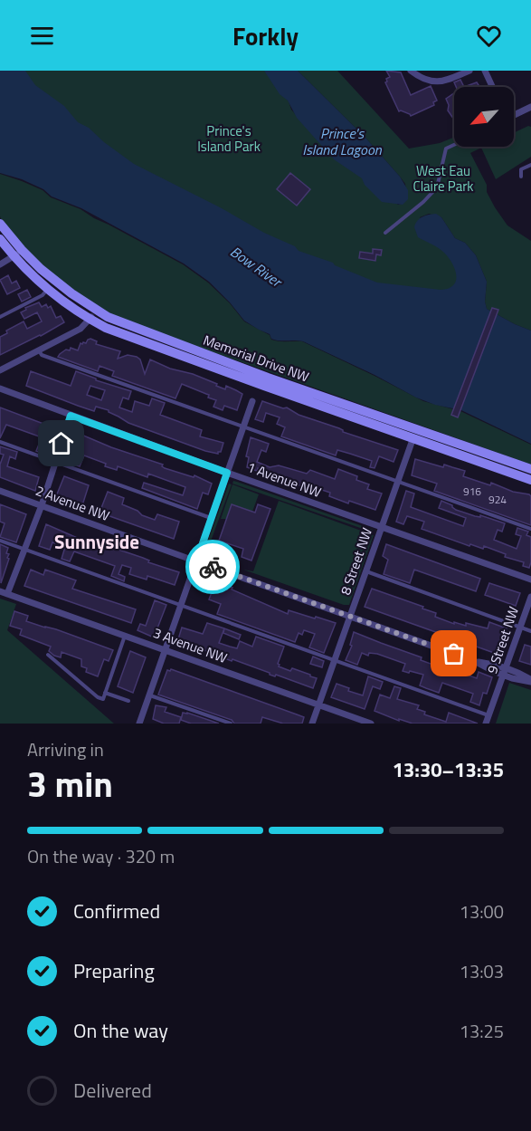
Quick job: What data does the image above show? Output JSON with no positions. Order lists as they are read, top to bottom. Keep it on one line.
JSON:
{"streets":{"main road":["Memorial Drive NW"],"street":["1 Avenue NW","2 Avenue NW","8 Street NW","9 Street NW","3 Avenue NW"]},"crossings":[["Memorial Drive NW","8 Street NW"],["1 Avenue NW","8 Street NW"],["2 Avenue NW","8 Street NW"],["2 Avenue NW","9 Street NW"],["8 Street NW","3 Avenue NW"]],"districts":["Sunnyside"],"water":["Prince's Island Lagoon","Bow River"],"parks":["Prince's Island Park","West Eau Claire Park"],"house_numbers":["916","924"],"north":"bottom left","page":{"header":"Forkly","heading":["3 min","Arriving in","13:30–13:35"],"bar":"On the way · 320 m","list":[["Confirmed","13:00"],["Preparing","13:03"],["On the way","13:25"],"Delivered"]}}
